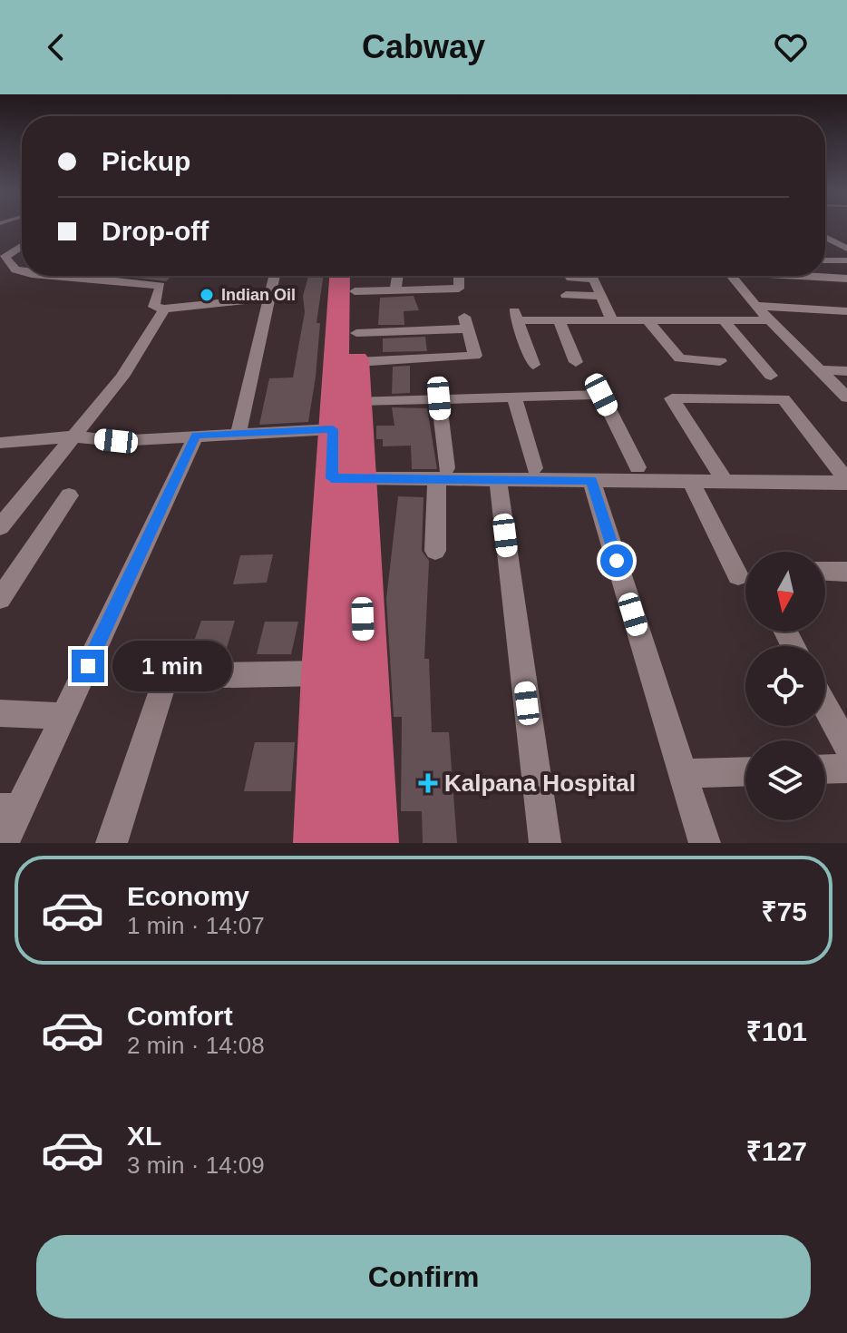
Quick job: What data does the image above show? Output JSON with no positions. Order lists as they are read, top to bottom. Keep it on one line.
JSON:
{"places":{"other":["Indian Oil"],"health":["Kalpana Hospital"]},"north":"bottom","page":{"header":"Cabway","banner":["Pickup","Drop-off"],"bubble":"1 min","list":[{"name":"Economy","note":"1 min · 14:07","value":"₹75"},{"name":"Comfort","note":"2 min · 14:08","value":"₹101"},{"name":"XL","note":"3 min · 14:09","value":"₹127"}],"buttons":"Confirm"}}
